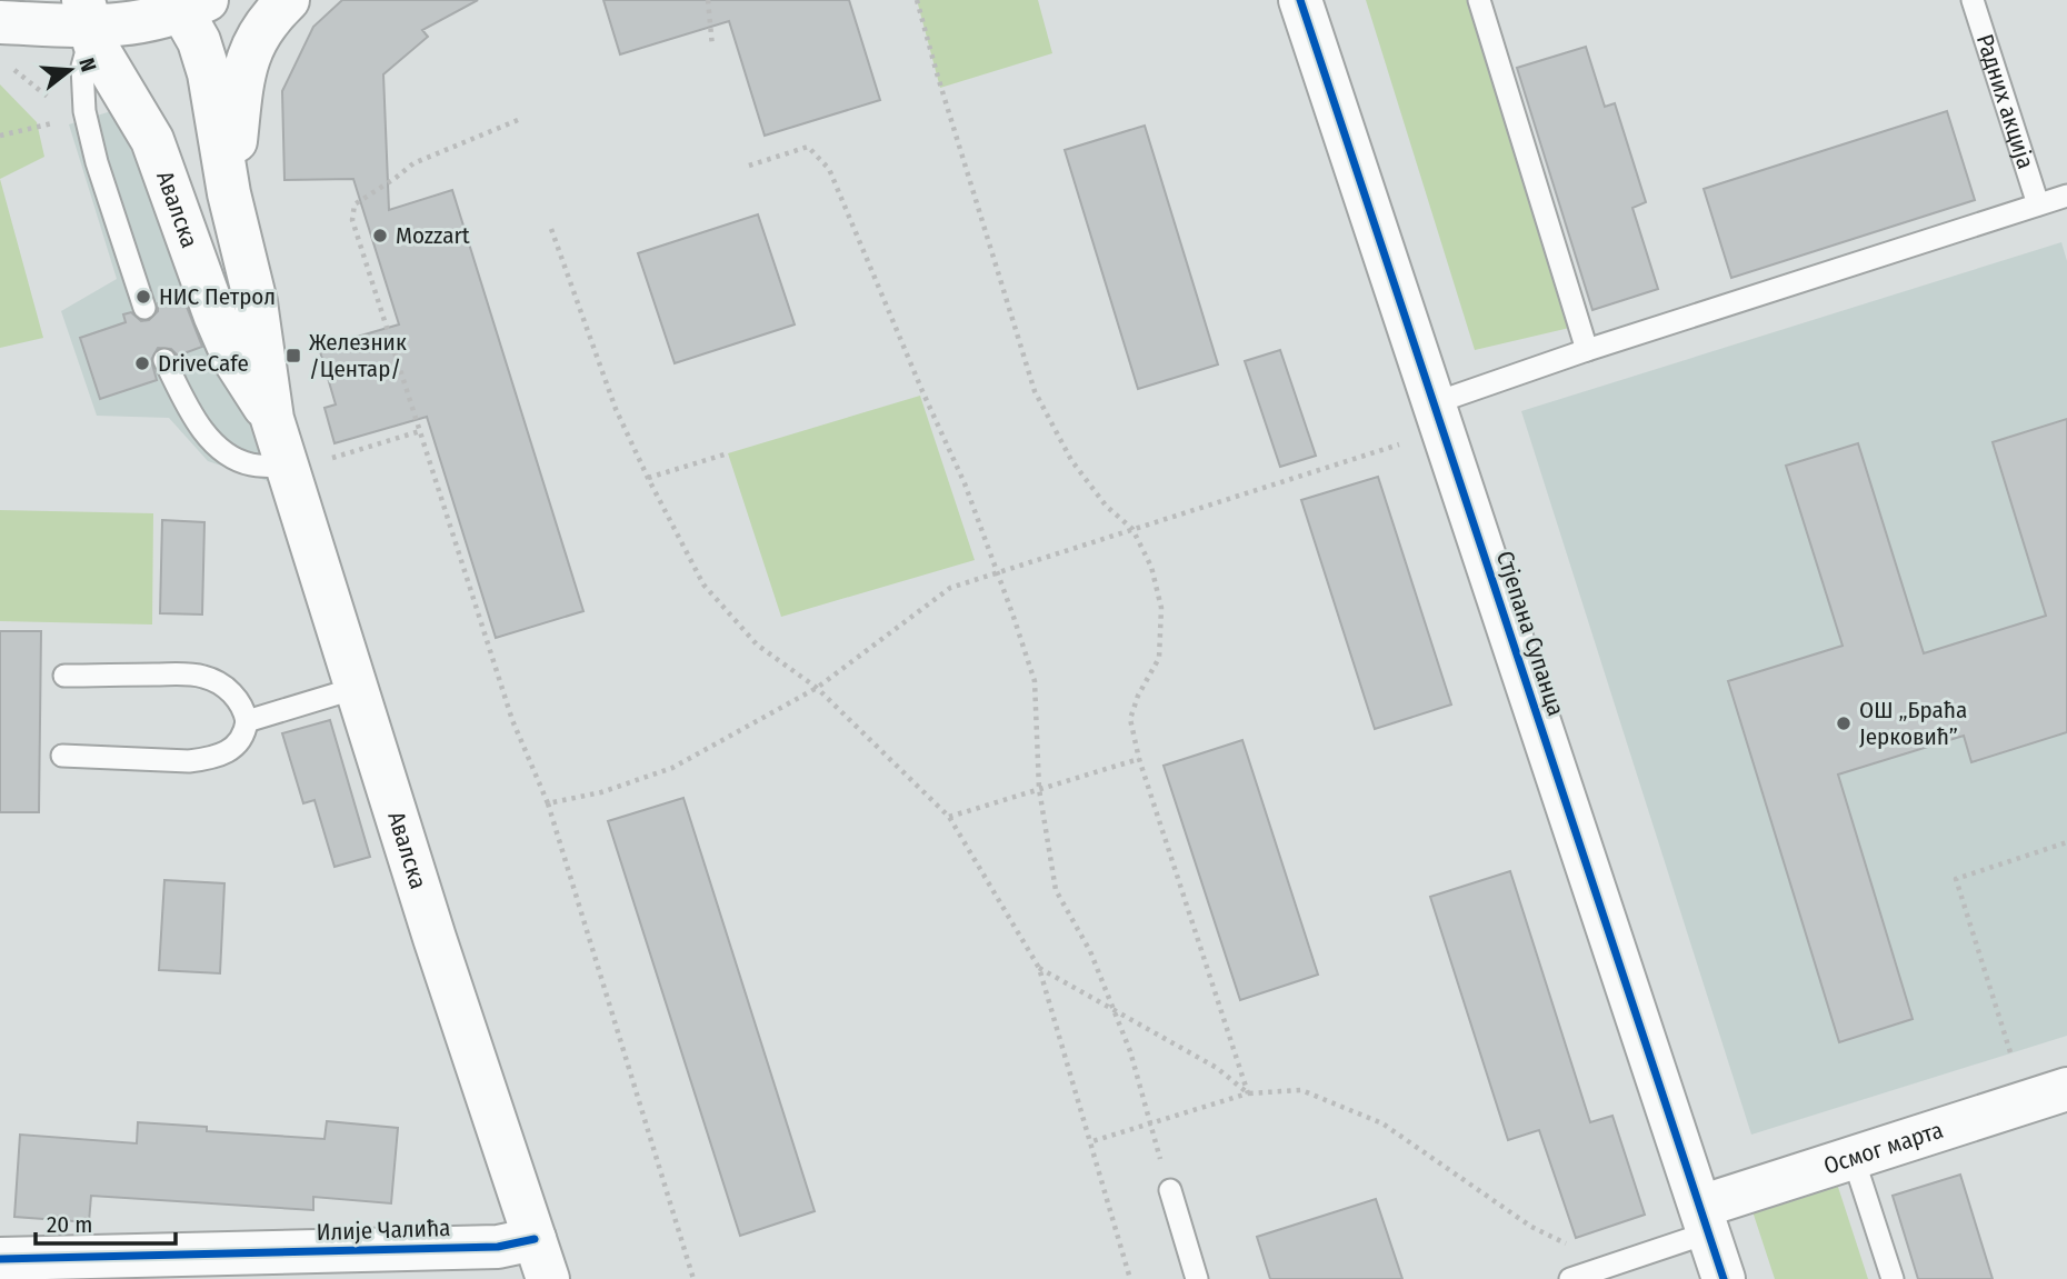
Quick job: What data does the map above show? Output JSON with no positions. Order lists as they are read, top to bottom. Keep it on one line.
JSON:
{"streets":{"street":["Авалска","Стјепана Супанца","Осмог марта","Илије Чалића"],"lane":["Радних акција"]},"crossings":[["Авалска","Илије Чалића"],["Стјепана Супанца","Осмог марта"]],"places":{"other":["Mozzart","НИС Петрол","DriveCafe","ОШ „Браћа Јерковић”"],"transit":["Железник /Центар/"]},"scale_bar":"20 m","north":"right"}
